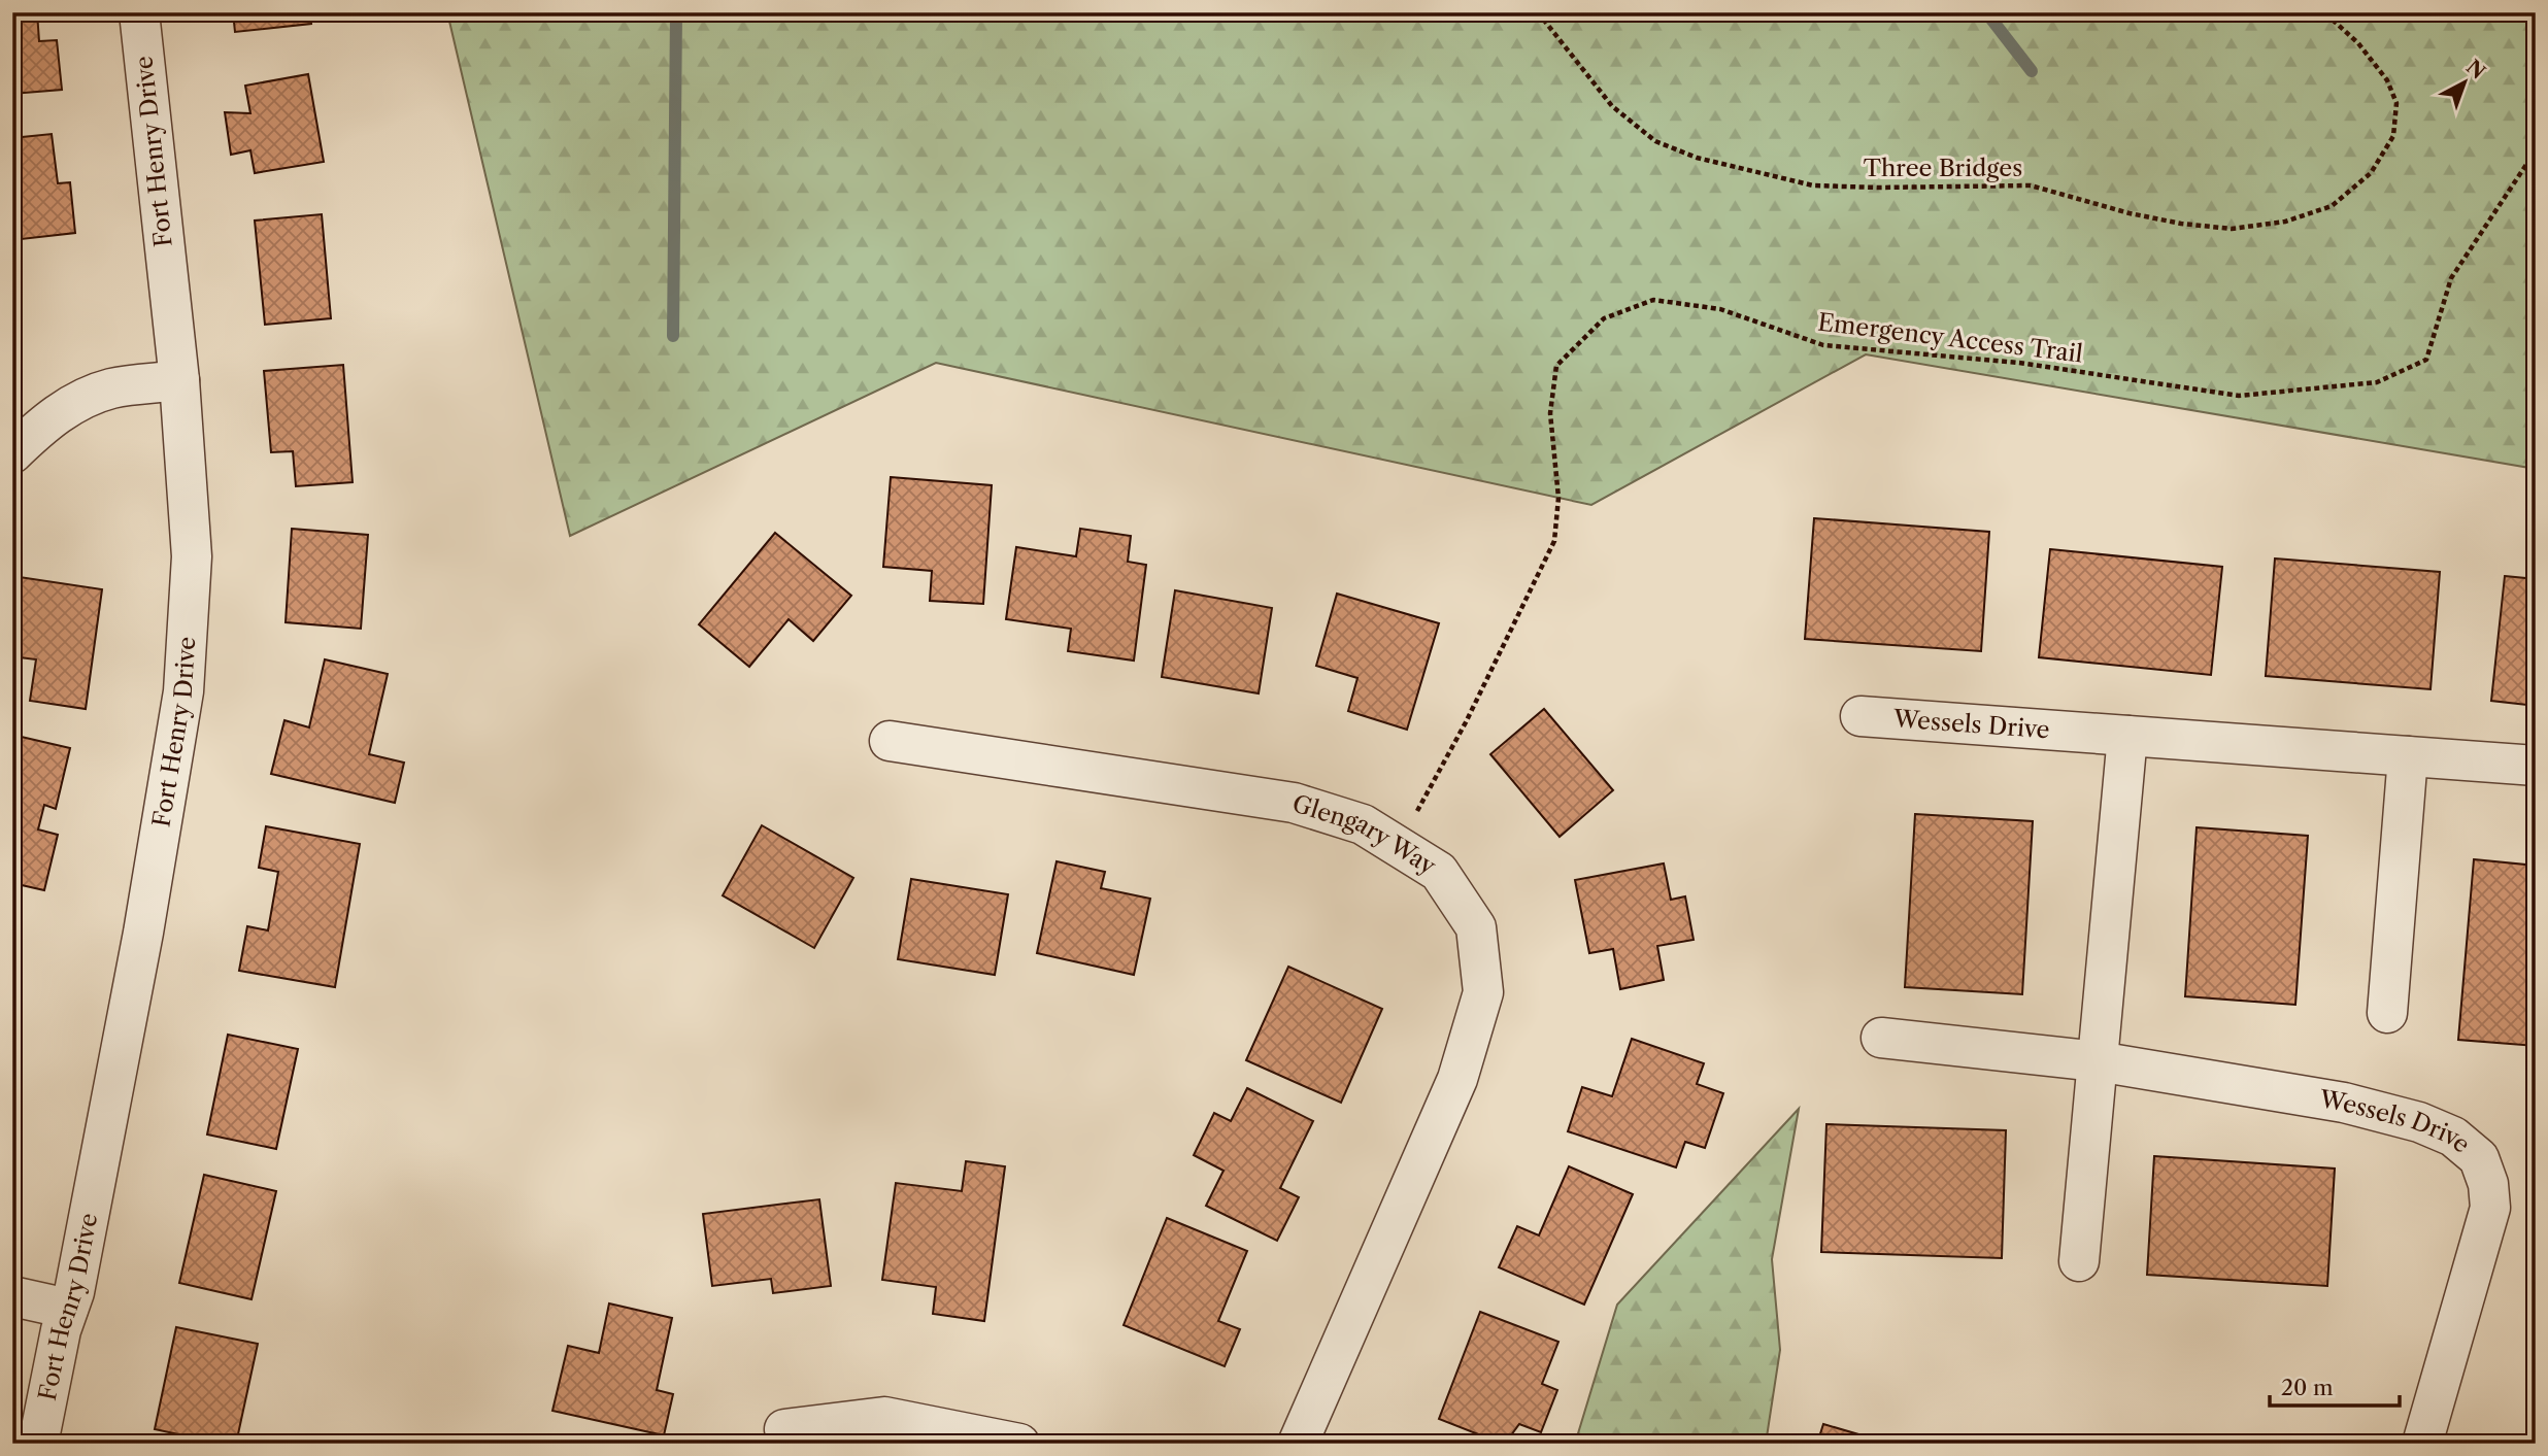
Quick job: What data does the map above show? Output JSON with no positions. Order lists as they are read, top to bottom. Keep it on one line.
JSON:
{"streets":{"street":["Fort Henry Drive","Wessels Drive","Glengary Way"],"path":["Three Bridges","Emergency Access Trail"]},"crossings":[["Emergency Access Trail","Glengary Way"]],"scale_bar":"20 m","north":"top right"}
